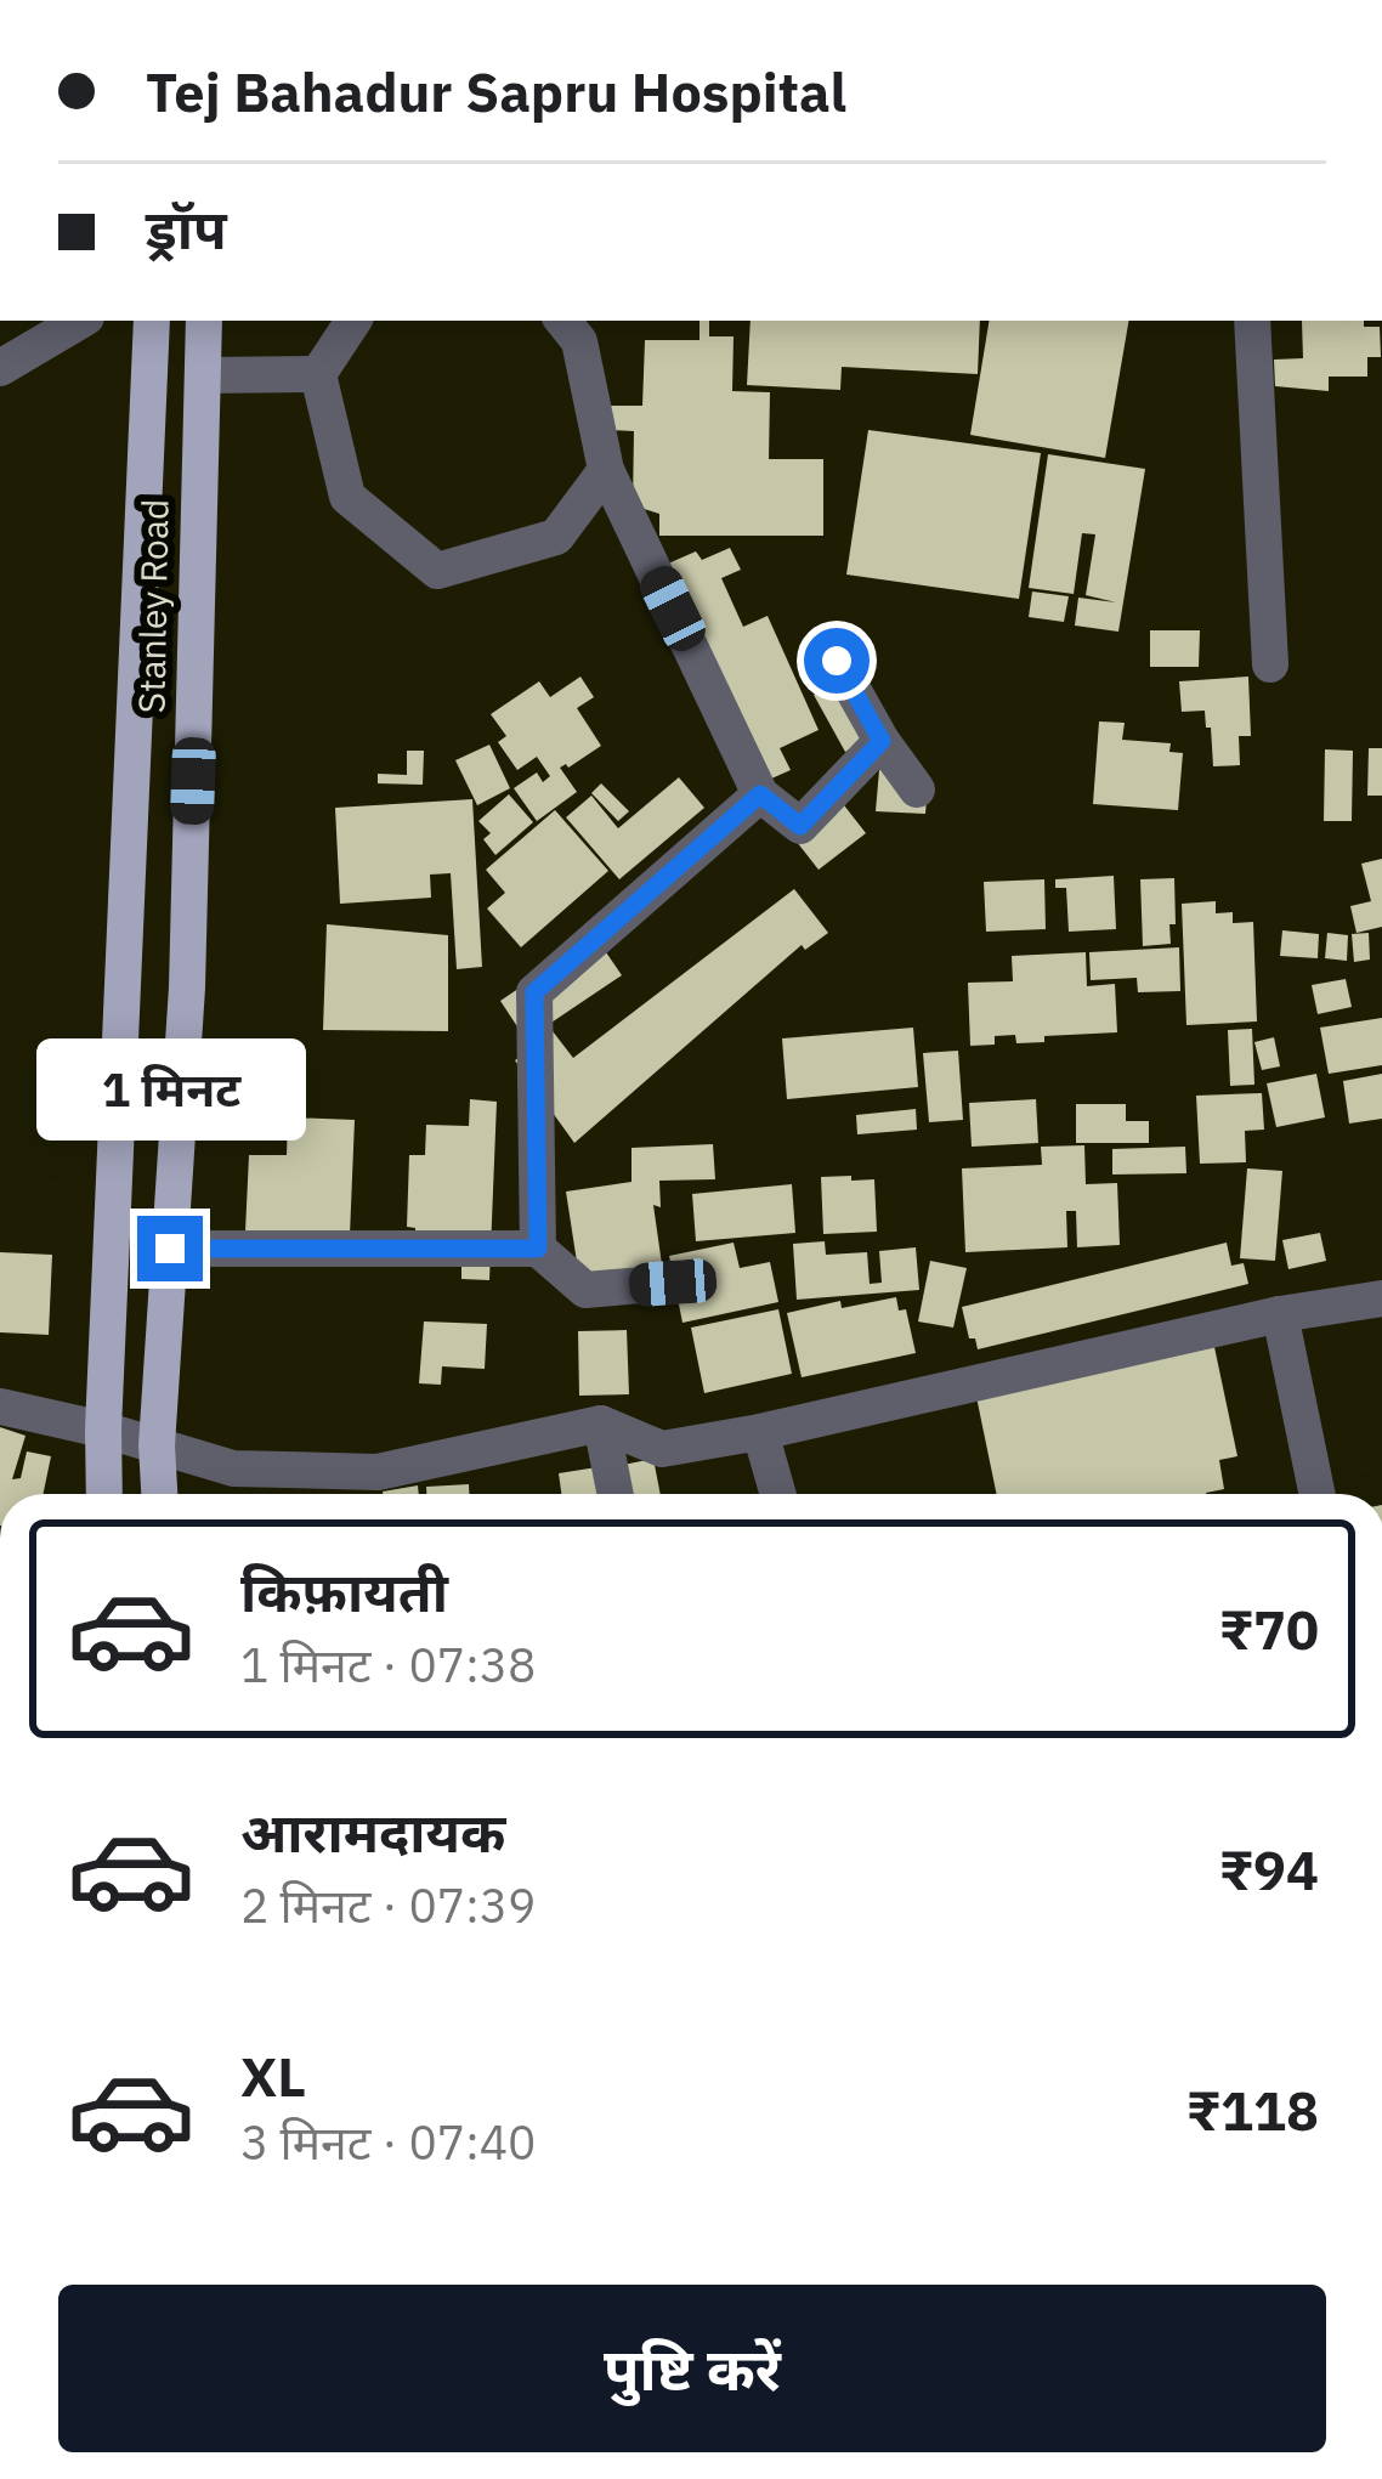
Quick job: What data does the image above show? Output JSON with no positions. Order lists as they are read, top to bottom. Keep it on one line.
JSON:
{"streets":{"main road":["Stanley Road"]},"page":{"banner":["Tej Bahadur Sapru Hospital","ड्रॉप"],"bubble":"1 मिनट","list":[{"name":"किफ़ायती","note":"1 मिनट · 07:38","value":"₹70"},{"name":"आरामदायक","note":"2 मिनट · 07:39","value":"₹94"},{"name":"XL","note":"3 मिनट · 07:40","value":"₹118"}],"buttons":"पुष्टि करें"}}
